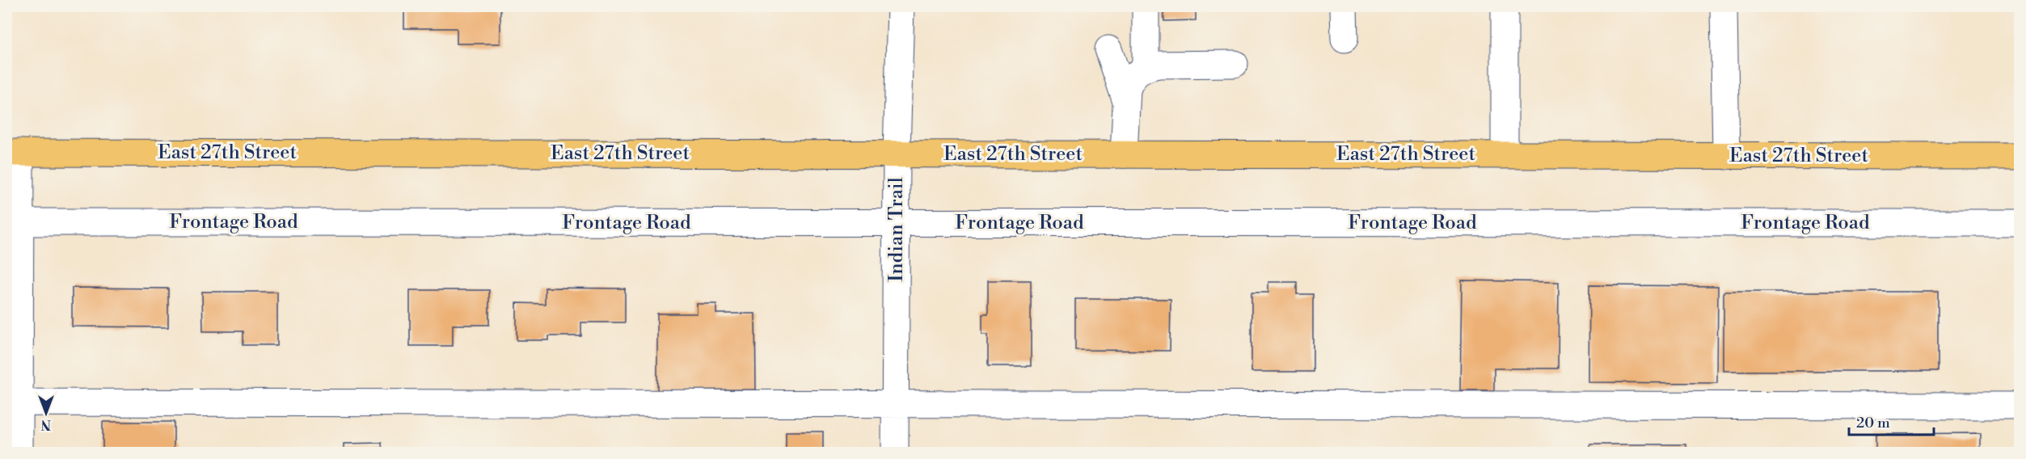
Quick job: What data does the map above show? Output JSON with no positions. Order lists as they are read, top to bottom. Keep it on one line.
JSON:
{"streets":{"main road":["East 27th Street"],"street":["Frontage Road","Indian Trail"]},"crossings":[["East 27th Street","Indian Trail"],["Frontage Road","Indian Trail"]],"scale_bar":"20 m","north":"bottom"}
